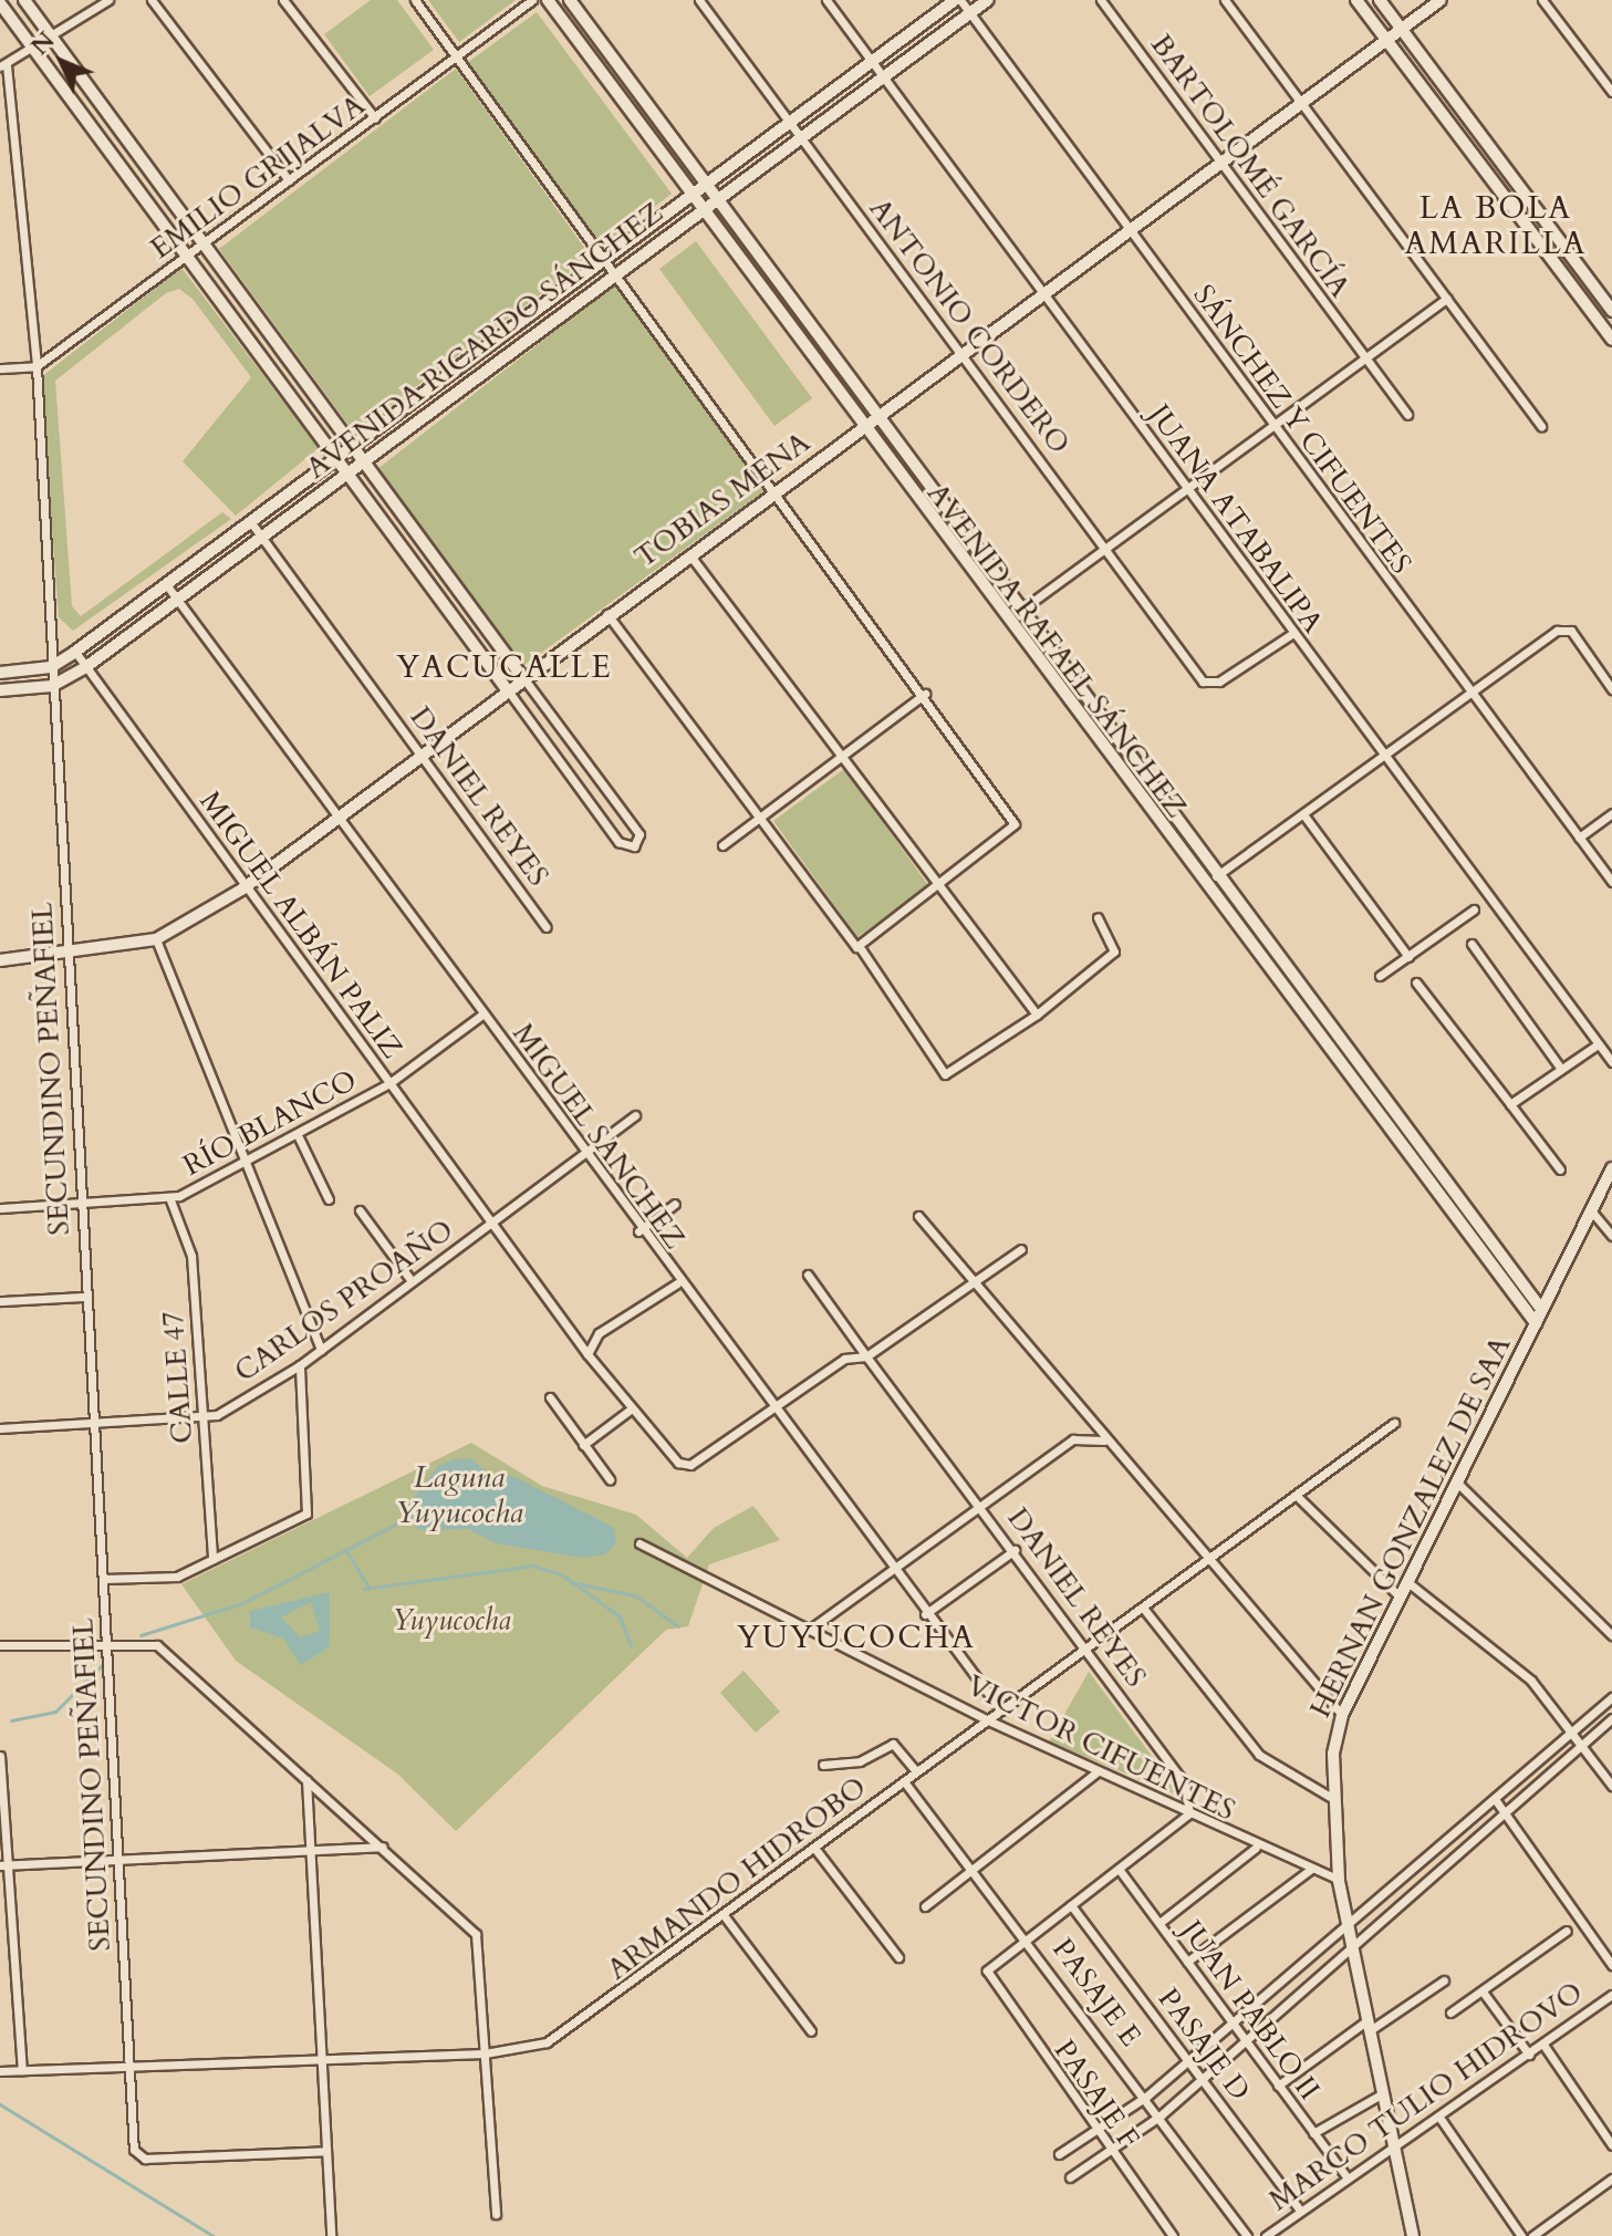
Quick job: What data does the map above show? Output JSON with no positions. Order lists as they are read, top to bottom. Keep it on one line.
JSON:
{"streets":{"street":["BARTOLOMÉ GARCÍA","EMILIO GRIJALVA","ANTONIO CORDERO","AVENIDA RICARDO SÁNCHEZ","SÁNCHEZ Y CIFUENTES","TOBIAS MENA","JUANA ATABALIPA","AVENIDA RAFAEL SÁNCHEZ","DANIEL REYES","MIGUEL ALBÁN PALIZ","SECUNDINO PEÑAFIEL","RÍO BLANCO","MIGUEL SANCHEZ","CARLOS PROAÑO","CALLE 47","HERNAN GONZALEZ DE SAA","VICTOR CIFUENTES","ARMANDO HIDROBO","PASAJE E","JUAN PABLO II","PASAJE D","PASAJE F","MARCO TULIO HIDROVO"]},"crossings":[["BARTOLOMÉ GARCÍA","TOBIAS MENA"],["EMILIO GRIJALVA","SECUNDINO PEÑAFIEL"],["ANTONIO CORDERO","AVENIDA RICARDO SÁNCHEZ"],["ANTONIO CORDERO","TOBIAS MENA"],["ANTONIO CORDERO","JUANA ATABALIPA"],["AVENIDA RICARDO SÁNCHEZ","SÁNCHEZ Y CIFUENTES"],["AVENIDA RICARDO SÁNCHEZ","JUANA ATABALIPA"],["AVENIDA RICARDO SÁNCHEZ","AVENIDA RAFAEL SÁNCHEZ"],["AVENIDA RICARDO SÁNCHEZ","DANIEL REYES"],["AVENIDA RICARDO SÁNCHEZ","MIGUEL ALBÁN PALIZ"],["AVENIDA RICARDO SÁNCHEZ","SECUNDINO PEÑAFIEL"],["AVENIDA RICARDO SÁNCHEZ","MIGUEL SANCHEZ"],["SÁNCHEZ Y CIFUENTES","TOBIAS MENA"],["TOBIAS MENA","JUANA ATABALIPA"],["TOBIAS MENA","AVENIDA RAFAEL SÁNCHEZ"],["TOBIAS MENA","DANIEL REYES"],["TOBIAS MENA","MIGUEL ALBÁN PALIZ"],["TOBIAS MENA","SECUNDINO PEÑAFIEL"],["TOBIAS MENA","MIGUEL SANCHEZ"],["AVENIDA RAFAEL SÁNCHEZ","HERNAN GONZALEZ DE SAA"],["DANIEL REYES","VICTOR CIFUENTES"],["DANIEL REYES","ARMANDO HIDROBO"],["MIGUEL ALBÁN PALIZ","RÍO BLANCO"],["MIGUEL ALBÁN PALIZ","MIGUEL SANCHEZ"],["MIGUEL ALBÁN PALIZ","CARLOS PROAÑO"],["SECUNDINO PEÑAFIEL","RÍO BLANCO"],["SECUNDINO PEÑAFIEL","CARLOS PROAÑO"],["SECUNDINO PEÑAFIEL","ARMANDO HIDROBO"],["RÍO BLANCO","MIGUEL SANCHEZ"],["RÍO BLANCO","CALLE 47"],["MIGUEL SANCHEZ","CARLOS PROAÑO"],["MIGUEL SANCHEZ","ARMANDO HIDROBO"],["CARLOS PROAÑO","CALLE 47"],["HERNAN GONZALEZ DE SAA","VICTOR CIFUENTES"],["HERNAN GONZALEZ DE SAA","MARCO TULIO HIDROVO"],["VICTOR CIFUENTES","ARMANDO HIDROBO"],["ARMANDO HIDROBO","PASAJE E"],["PASAJE E","PASAJE F"],["JUAN PABLO II","MARCO TULIO HIDROVO"],["PASAJE D","MARCO TULIO HIDROVO"]],"districts":["LA BOLA AMARILLA","YACUCALLE","YUYUCOCHA"],"water":["Laguna Yuyucocha"],"parks":["Yuyucocha"],"north":"top left"}
